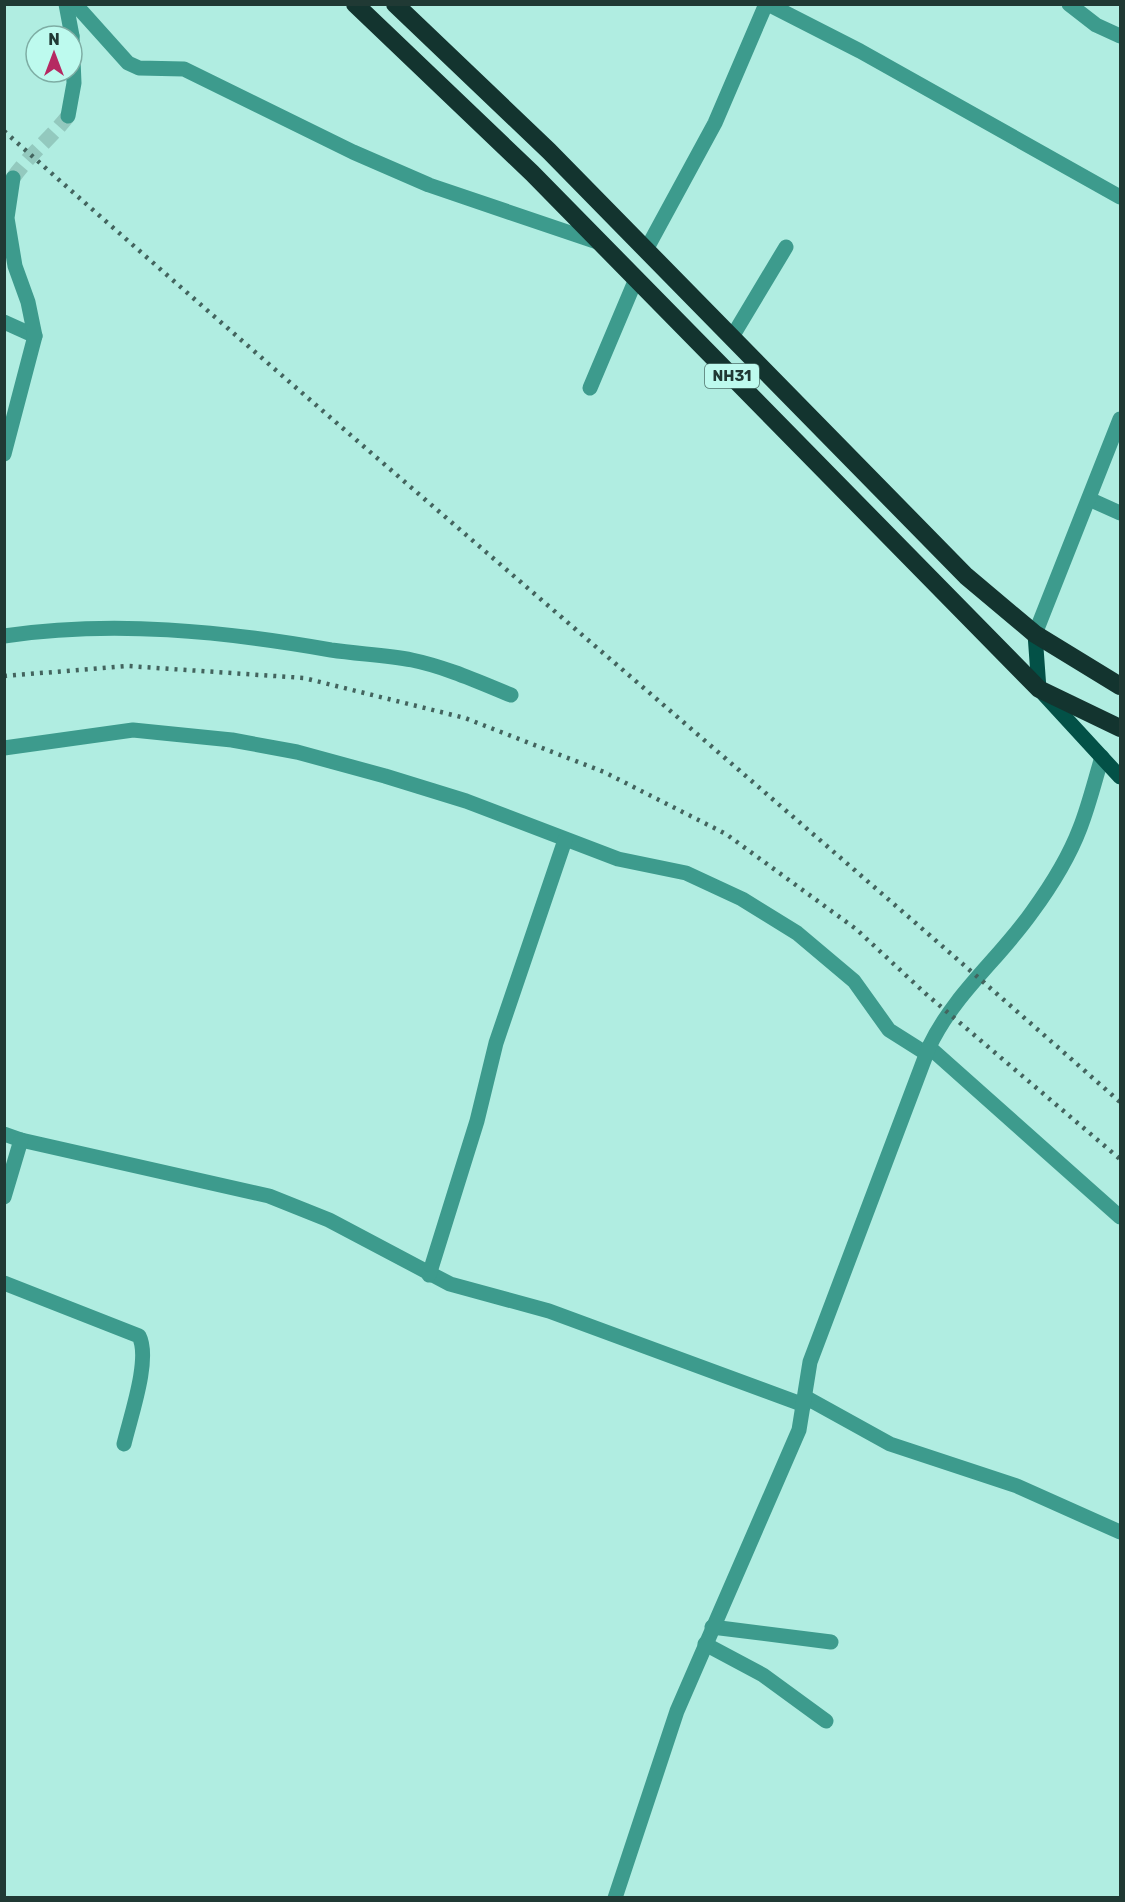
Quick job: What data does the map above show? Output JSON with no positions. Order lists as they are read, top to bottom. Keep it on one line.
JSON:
{"streets":{"highway":["NH31"]},"north":"top"}
